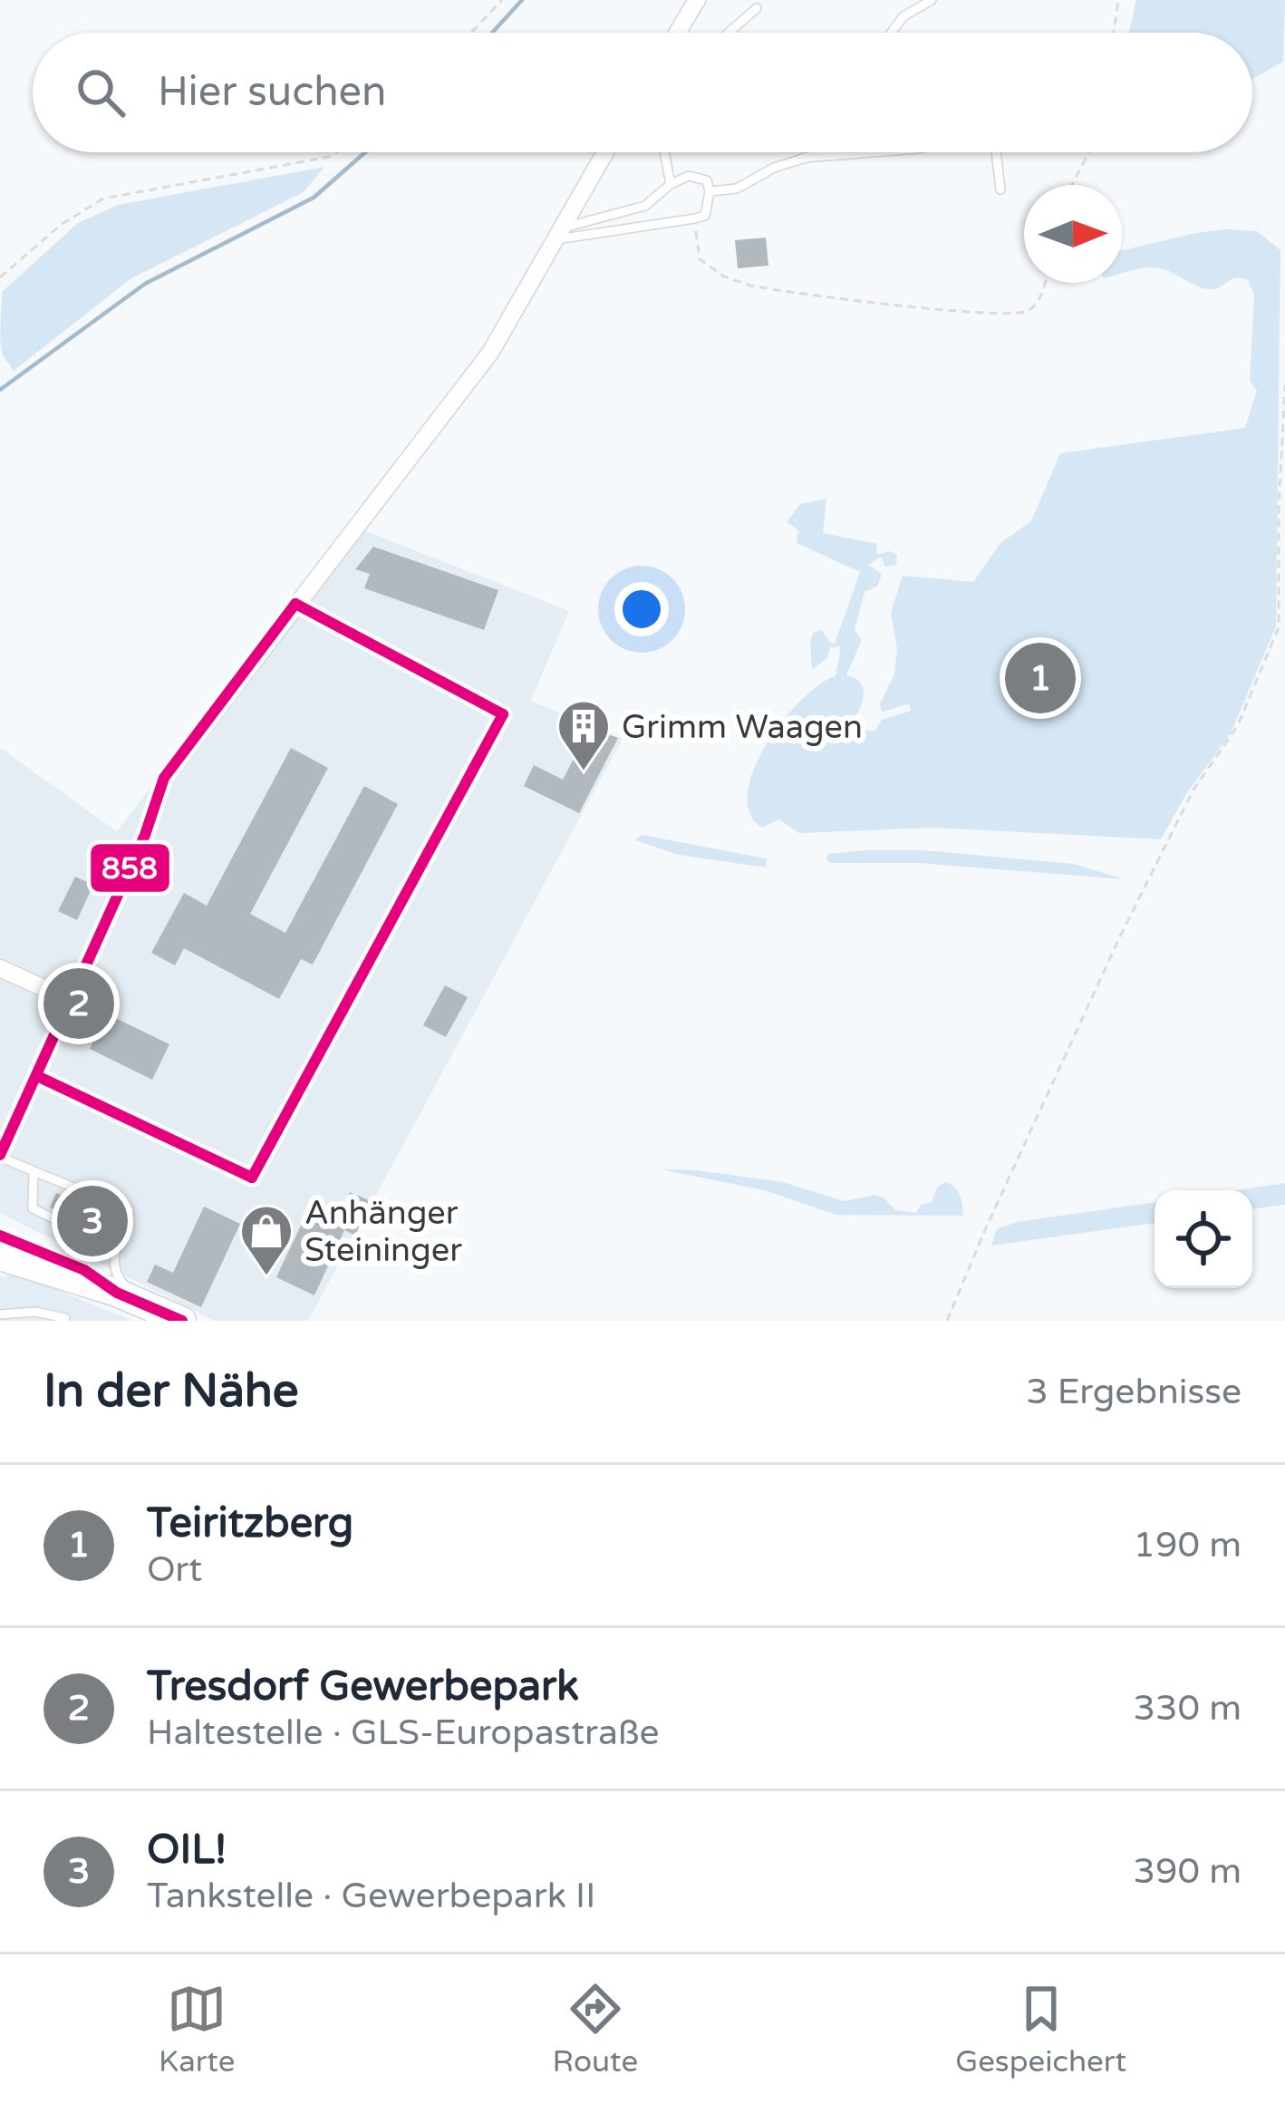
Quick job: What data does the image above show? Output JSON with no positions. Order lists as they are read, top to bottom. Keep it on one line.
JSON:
{"places":{"building":["Grimm Waagen"],"shop":["Anhänger Steininger"]},"lines":["transit line 858"],"north":"right","page":{"search":"Hier suchen","pins":["1","2","3"],"heading":["In der Nähe","3 Ergebnisse"],"list":[{"mark":"1","name":"Teiritzberg","note":"Ort","value":"190 m"},{"mark":"2","name":"Tresdorf Gewerbepark","note":"Haltestelle · GLS-Europastraße","value":"330 m"},{"mark":"3","name":"OIL!","note":"Tankstelle · Gewerbepark II","value":"390 m"}],"nav":["Karte","Route","Gespeichert"]}}
